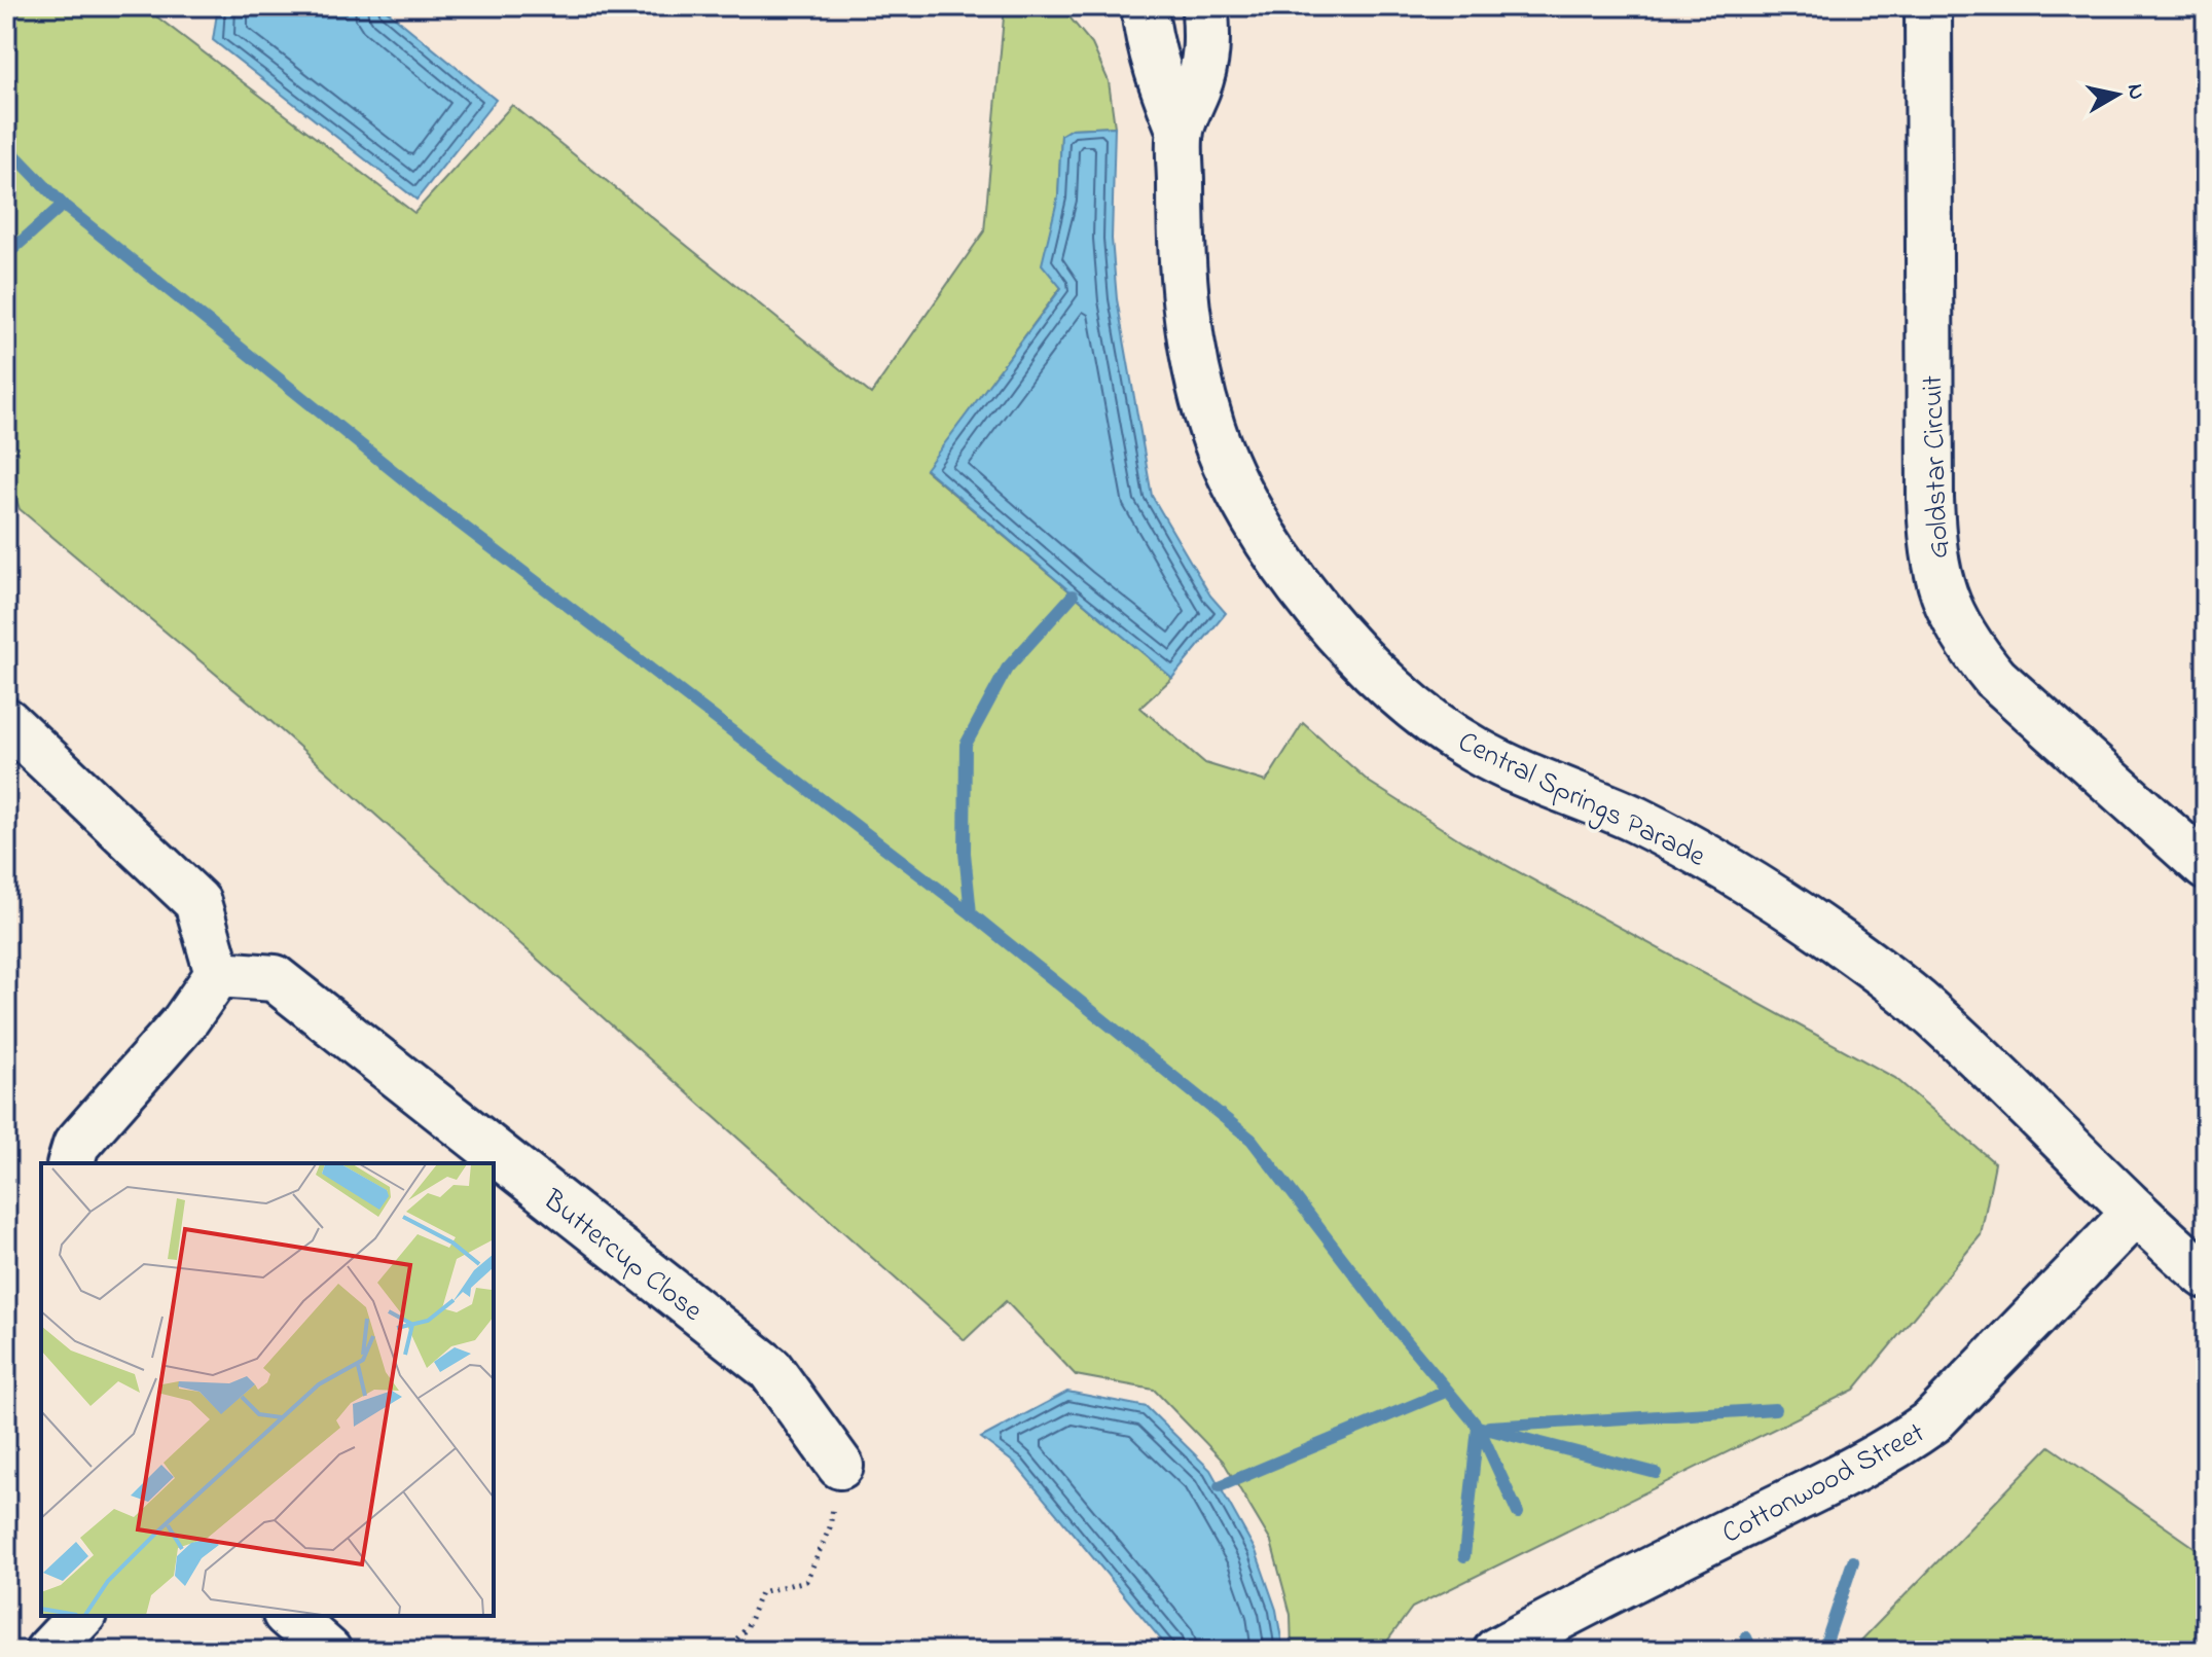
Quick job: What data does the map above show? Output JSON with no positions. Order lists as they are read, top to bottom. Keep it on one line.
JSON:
{"streets":{"street":["Goldstar Circuit","Central Springs Parade","Buttercup Close","Cottonwood Street"]},"crossings":[["Central Springs Parade","Cottonwood Street"]],"north":"right"}
